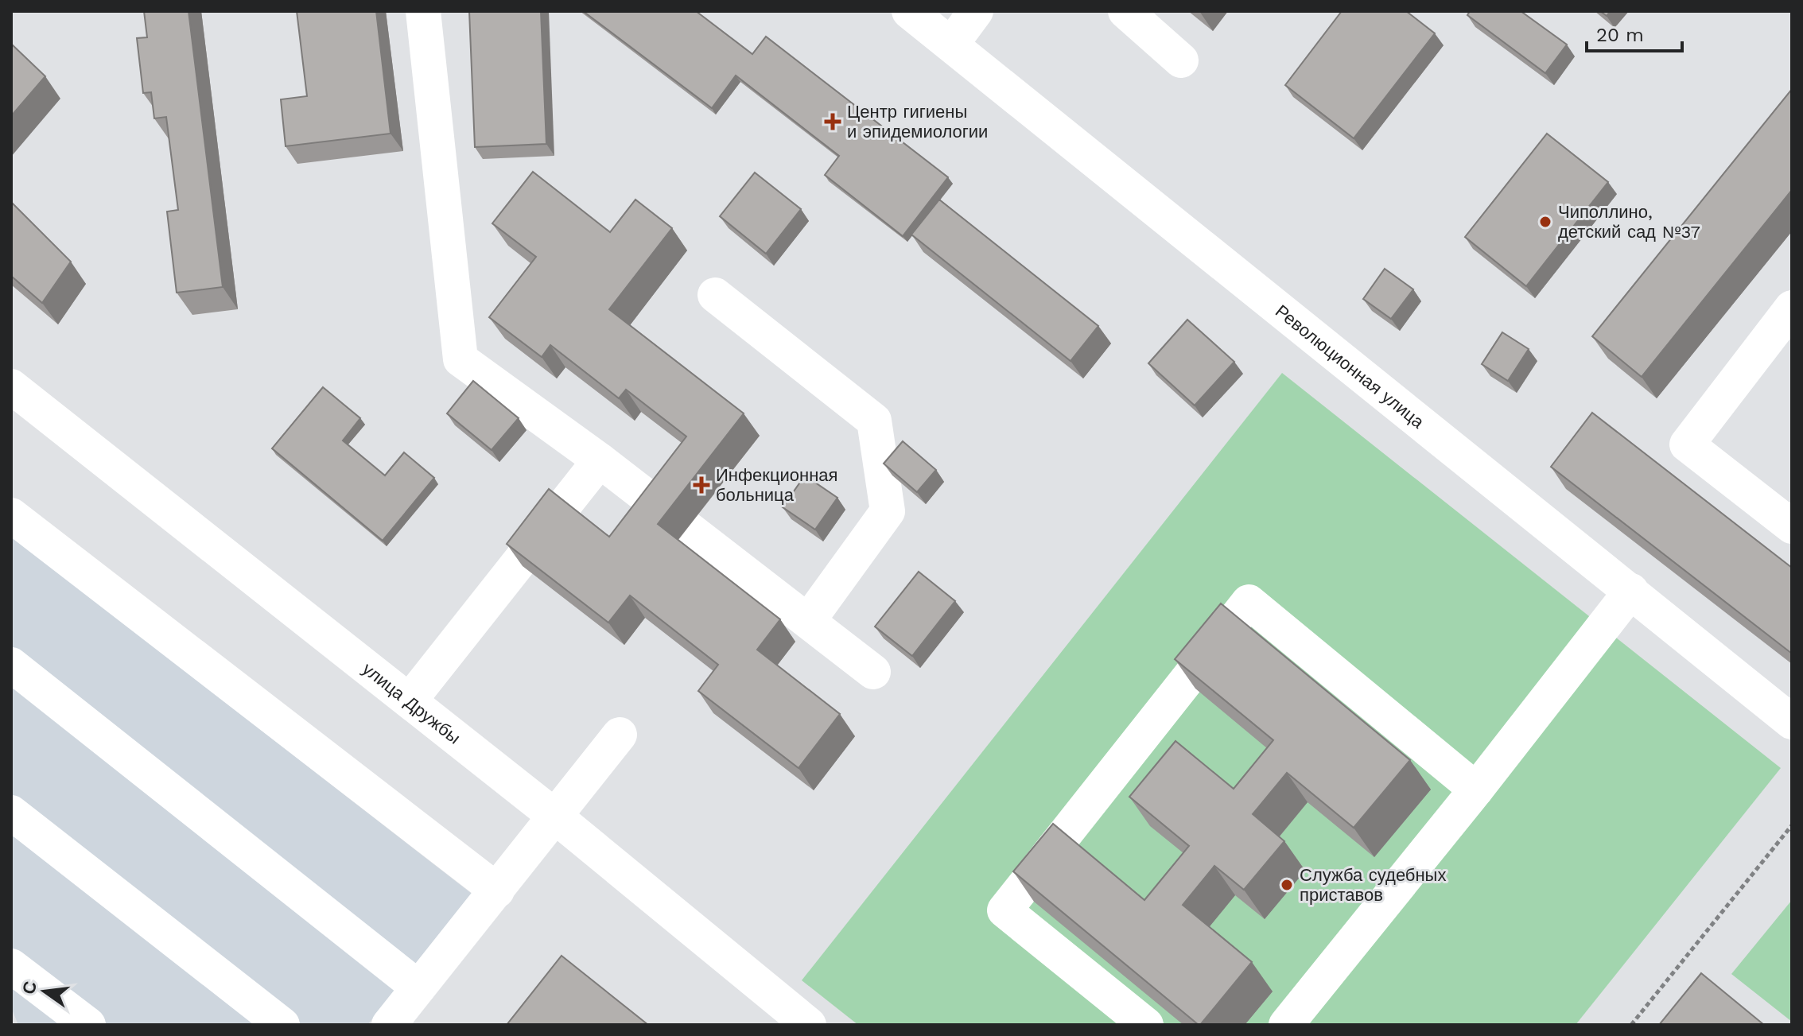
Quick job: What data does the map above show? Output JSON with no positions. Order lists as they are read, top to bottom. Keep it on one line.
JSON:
{"streets":{"street":["Революционная улица","улица Дружбы"]},"places":{"health":["Центр гигиены и эпидемиологии","Инфекционная больница"],"other":["Чиполлино, детский сад №37","Служба судебных приставов"]},"scale_bar":"20 m","north":"left"}
